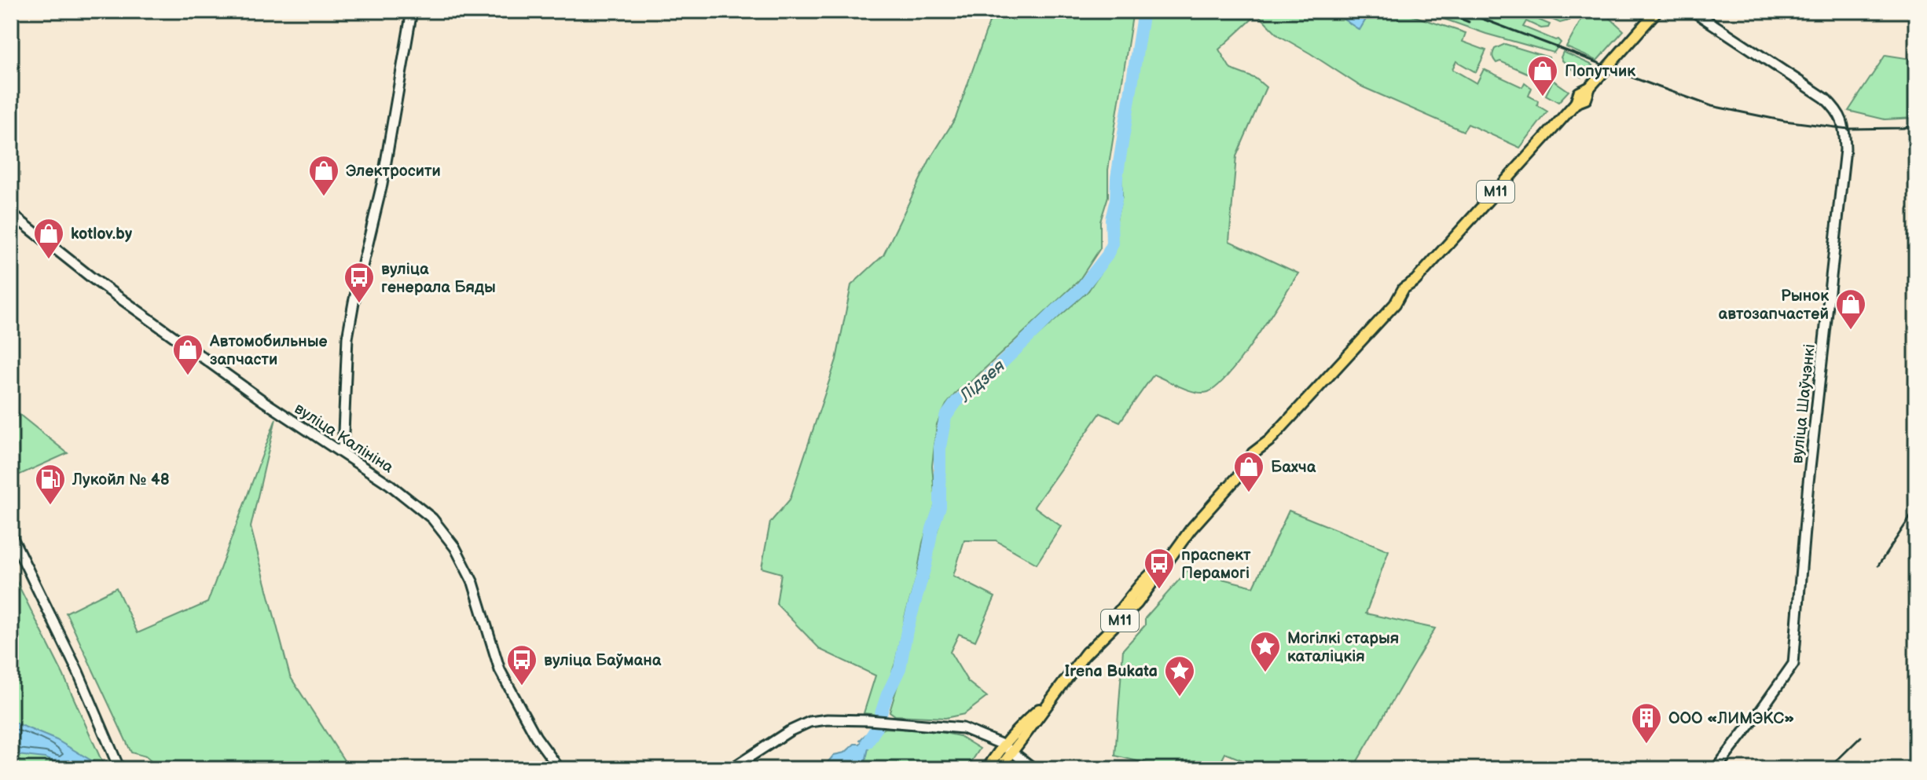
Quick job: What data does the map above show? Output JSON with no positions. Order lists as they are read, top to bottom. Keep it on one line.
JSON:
{"streets":{"main road":["М11","вуліца Шаўчэнкі","вуліца Калініна"]},"water":["Лідзея"],"places":{"shop":["Попутчик","Электросити","kotlov.by","Рынок автозапчастей","Автомобильные запчасти","Бахча"],"bus stop":["вуліца генерала Бяды","праспект Перамогі","вуліца Баўмана"],"fuel station":["Лукойл № 48"],"place":["Могілкі старыя каталіцкія","Irena Bukata"],"building":["ООО «ЛИМЭКС»"]}}
